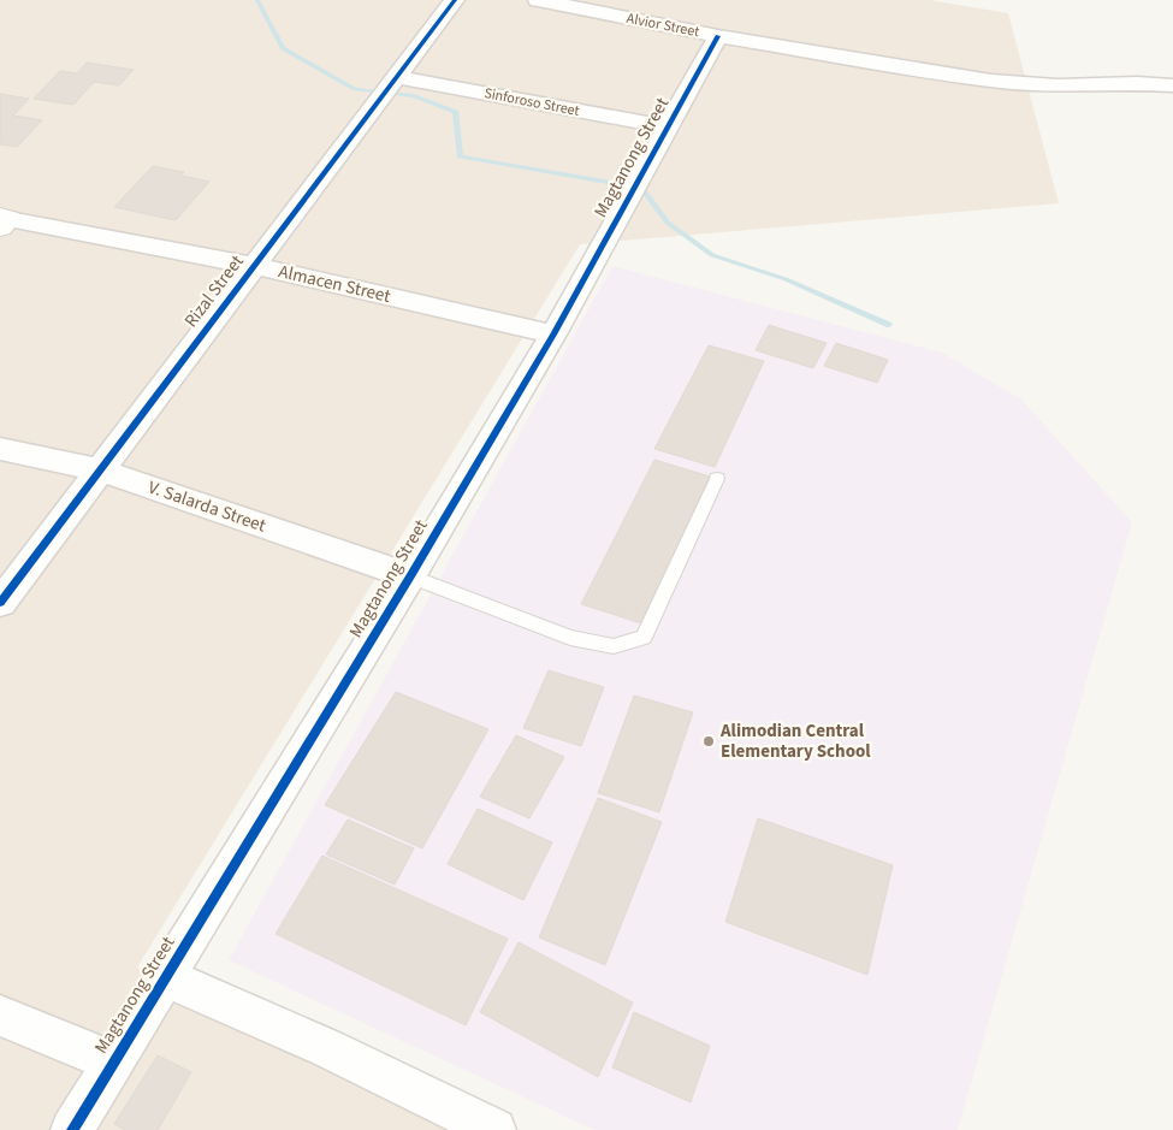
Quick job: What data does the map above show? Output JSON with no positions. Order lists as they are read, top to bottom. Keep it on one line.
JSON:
{"streets":{"street":["Alvior Street","Sinforoso Street","Magtanong Street","Almacen Street","Rizal Street","V. Salarda Street"]},"crossings":[["Alvior Street","Magtanong Street"],["Sinforoso Street","Magtanong Street"],["Sinforoso Street","Rizal Street"],["Magtanong Street","Almacen Street"],["Magtanong Street","V. Salarda Street"],["Almacen Street","Rizal Street"],["Rizal Street","V. Salarda Street"]],"places":["Alimodian Central Elementary School"]}
